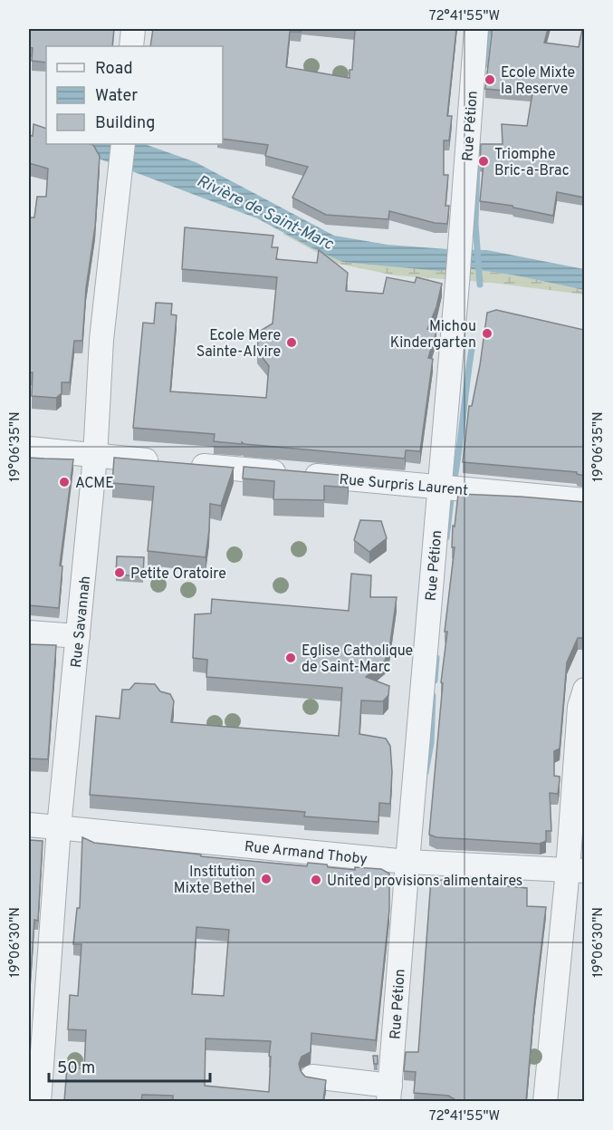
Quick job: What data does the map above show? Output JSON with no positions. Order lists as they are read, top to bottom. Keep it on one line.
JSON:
{"streets":{"street":["Rue Pétion","Rue Surpris Laurent","Rue Savannah","Rue Armand Thoby"]},"crossings":[["Rue Pétion","Rue Surpris Laurent"],["Rue Pétion","Rue Armand Thoby"],["Rue Surpris Laurent","Rue Savannah"],["Rue Savannah","Rue Armand Thoby"]],"water":["Rivière de Saint-Marc"],"places":["Ecole Mixte la Reserve","Triomphe Bric-a-Brac","Michou Kindergarten","Ecole Mere Sainte-Alvire","ACME","Petite Oratoire","Eglise Catholique de Saint-Marc","Institution Mixte Bethel","United provisions alimentaires"],"legend":["Road","Water","Building"],"scale_bar":"50 m","coordinates":["72°41'55\"W","19°06'35\"N","19°06'30\"N"]}
